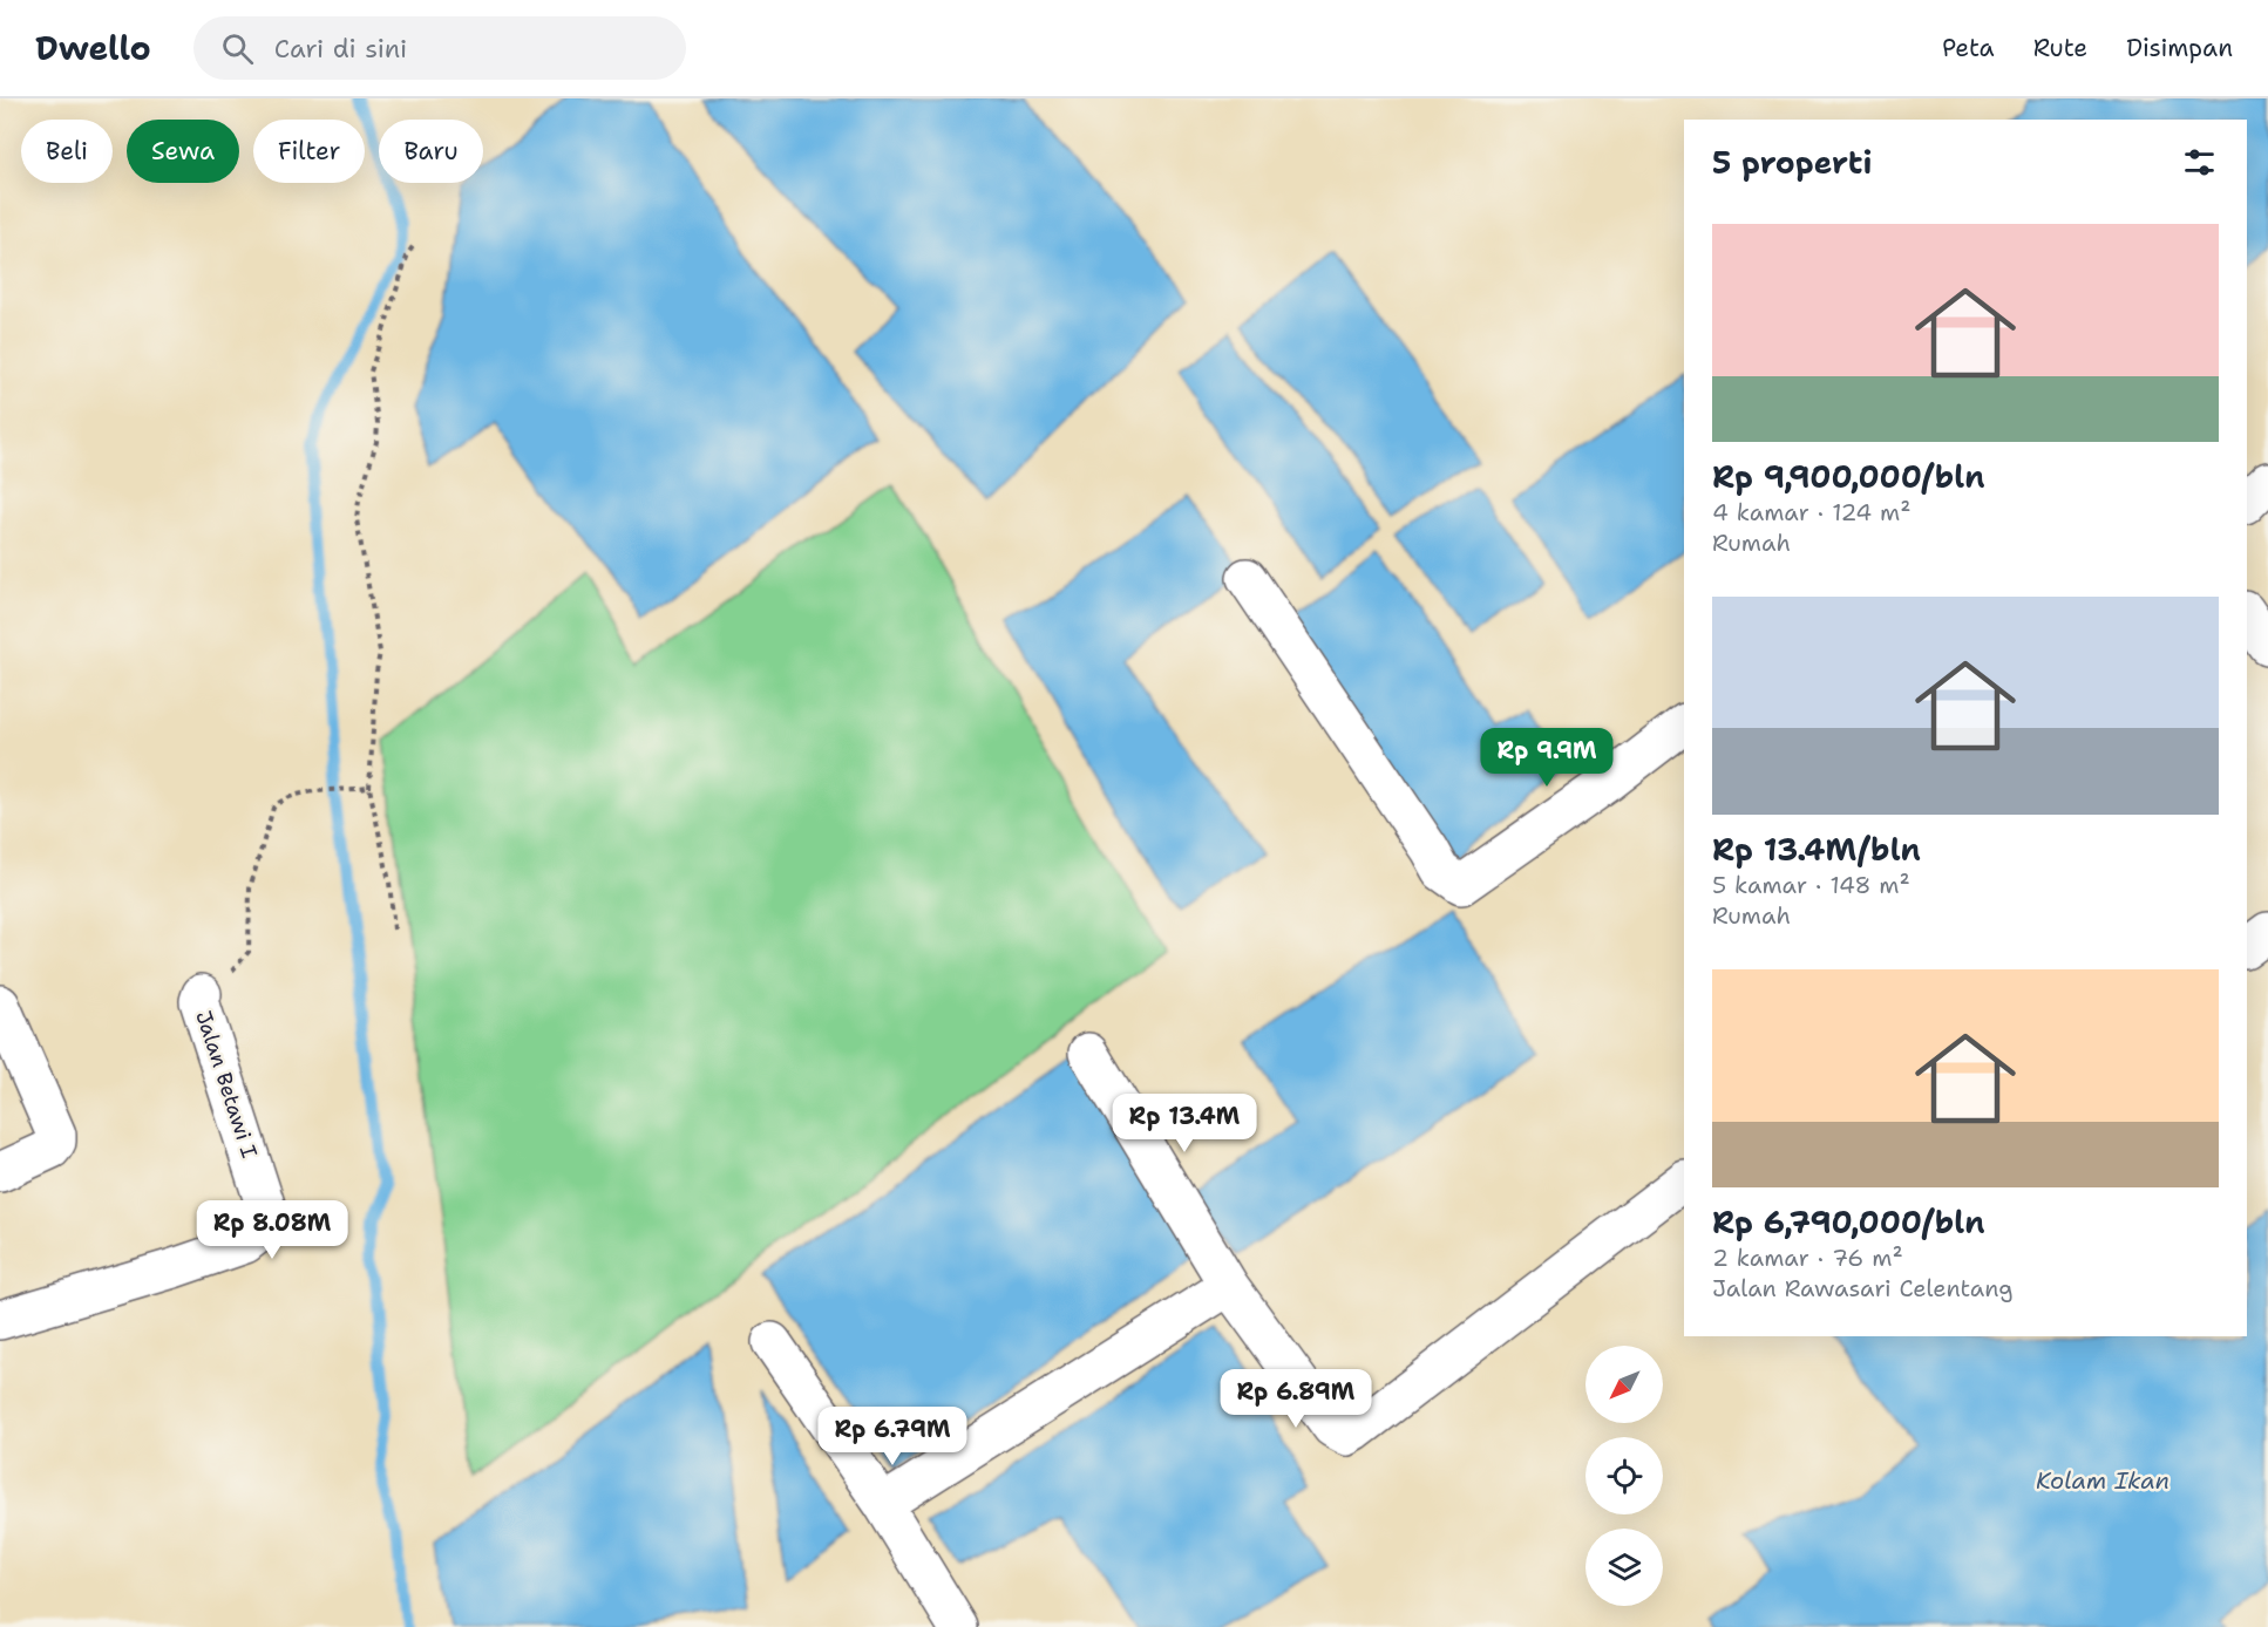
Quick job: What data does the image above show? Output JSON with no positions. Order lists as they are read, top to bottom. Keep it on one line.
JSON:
{"streets":{"street":["Jalan Betawi I"]},"water":["Kolam Ikan"],"north":"bottom left","page":{"header":"Dwello","search":"Cari di sini","nav":["Peta","Rute","Disimpan"],"chip":["Beli","Sewa","Filter","Baru"],"heading":"5 properti","list":[{"name":"Rp 9,900,000/bln","note":"4 kamar · 124 m² · Rumah"},{"name":"Rp 13.4M/bln","note":"5 kamar · 148 m² · Rumah"},{"name":"Rp 6,790,000/bln","note":"2 kamar · 76 m² · Jalan Rawasari Celentang"}],"price":["Rp 9.9M","Rp 13.4M","Rp 8.08M","Rp 6.89M","Rp 6.79M"]}}
